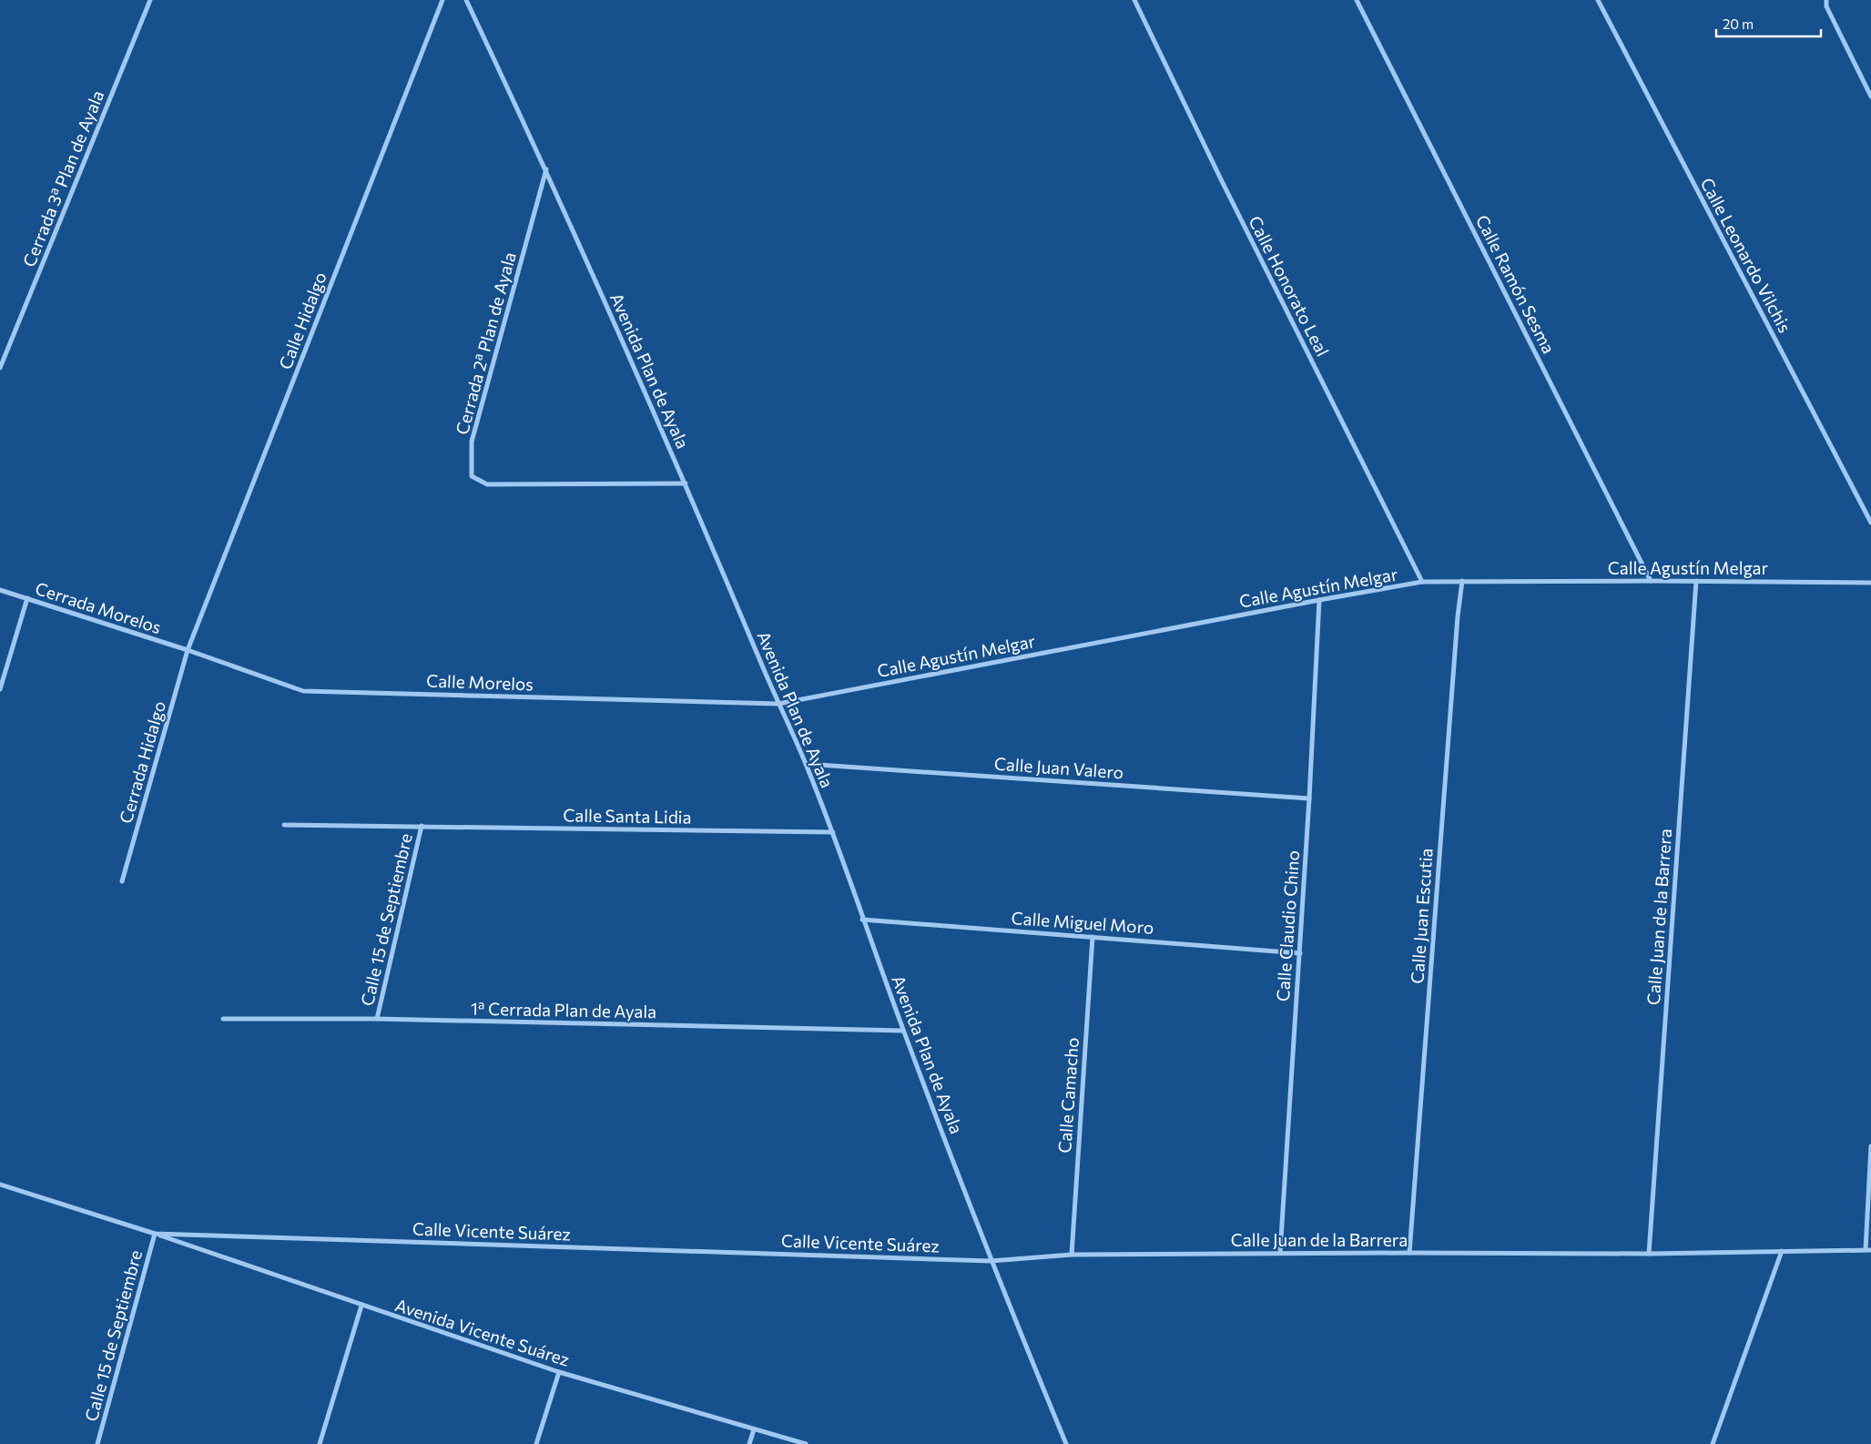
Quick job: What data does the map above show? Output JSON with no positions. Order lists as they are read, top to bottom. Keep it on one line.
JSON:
{"streets":{"street":["Cerrada 3ª Plan de Ayala","Calle Leonardo Vilchis","Calle Ramón Sesma","Calle Honorato Leal","Calle Hidalgo","Cerrada 2ª Plan de Ayala","Avenida Plan de Ayala","Calle Agustín Melgar","Cerrada Morelos","Calle Morelos","Cerrada Hidalgo","Calle Juan Valero","Calle Santa Lidia","Calle Juan Escutia","Calle Juan de la Barrera","Calle 15 de Septiembre","Calle Miguel Moro","Calle Claudio Chino","1ª Cerrada Plan de Ayala","Calle Camacho","Calle Vicente Suárez","Avenida Vicente Suárez"]},"crossings":[["Calle Ramón Sesma","Calle Agustín Melgar"],["Calle Honorato Leal","Calle Agustín Melgar"],["Calle Hidalgo","Cerrada Morelos"],["Calle Hidalgo","Calle Morelos"],["Calle Hidalgo","Cerrada Hidalgo"],["Cerrada 2ª Plan de Ayala","Avenida Plan de Ayala"],["Avenida Plan de Ayala","Calle Agustín Melgar"],["Avenida Plan de Ayala","Calle Morelos"],["Avenida Plan de Ayala","Calle Juan Valero"],["Avenida Plan de Ayala","Calle Santa Lidia"],["Avenida Plan de Ayala","Calle Juan de la Barrera"],["Avenida Plan de Ayala","Calle Miguel Moro"],["Avenida Plan de Ayala","1ª Cerrada Plan de Ayala"],["Avenida Plan de Ayala","Calle Vicente Suárez"],["Calle Agustín Melgar","Calle Morelos"],["Calle Agustín Melgar","Calle Juan Escutia"],["Calle Agustín Melgar","Calle Juan de la Barrera"],["Calle Agustín Melgar","Calle Claudio Chino"],["Cerrada Morelos","Calle Morelos"],["Cerrada Morelos","Cerrada Hidalgo"],["Calle Morelos","Cerrada Hidalgo"],["Calle Juan Valero","Calle Claudio Chino"],["Calle Santa Lidia","Calle 15 de Septiembre"],["Calle Juan Escutia","Calle Juan de la Barrera"],["Calle Juan de la Barrera","Calle Claudio Chino"],["Calle Juan de la Barrera","Calle Camacho"],["Calle Juan de la Barrera","Calle Vicente Suárez"],["Calle 15 de Septiembre","1ª Cerrada Plan de Ayala"],["Calle 15 de Septiembre","Calle Vicente Suárez"],["Calle 15 de Septiembre","Avenida Vicente Suárez"],["Calle Miguel Moro","Calle Claudio Chino"],["Calle Miguel Moro","Calle Camacho"],["Calle Vicente Suárez","Avenida Vicente Suárez"]],"scale_bar":"20 m"}
